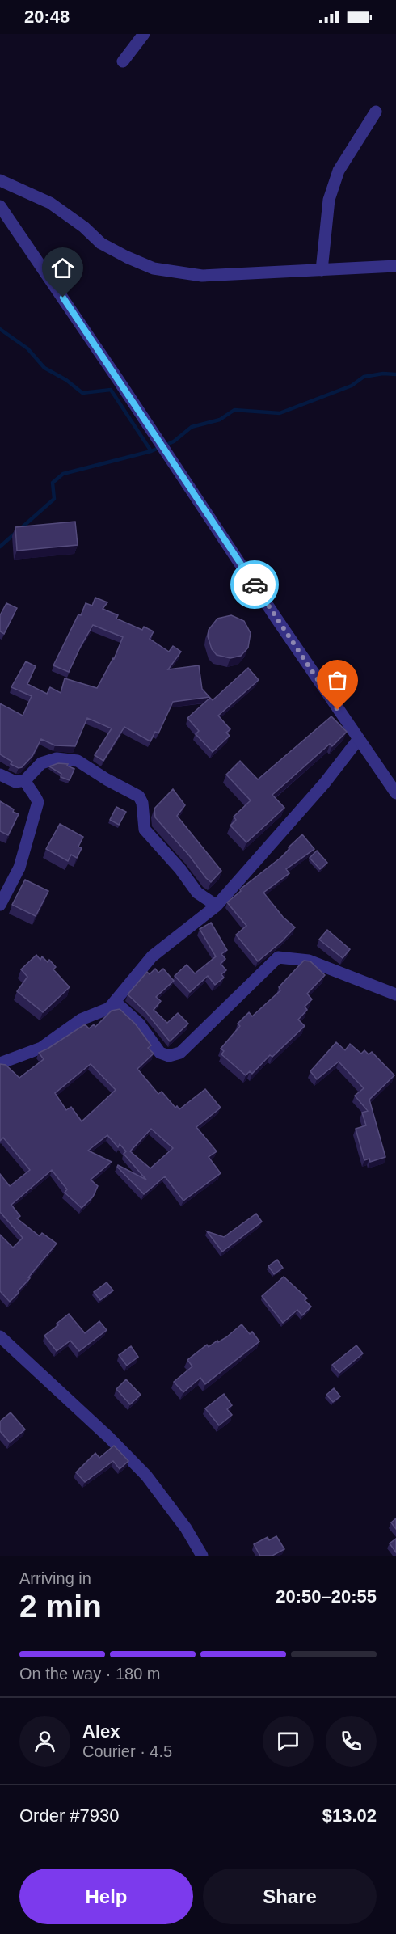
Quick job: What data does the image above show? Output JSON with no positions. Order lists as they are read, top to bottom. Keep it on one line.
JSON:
{"page":{"status":"20:48","heading":["2 min","Arriving in","20:50–20:55"],"panel":["Alex","Courier · 4.5","Order #7930","$13.02"],"bar":"On the way · 180 m","buttons":["Help","Share"]}}
